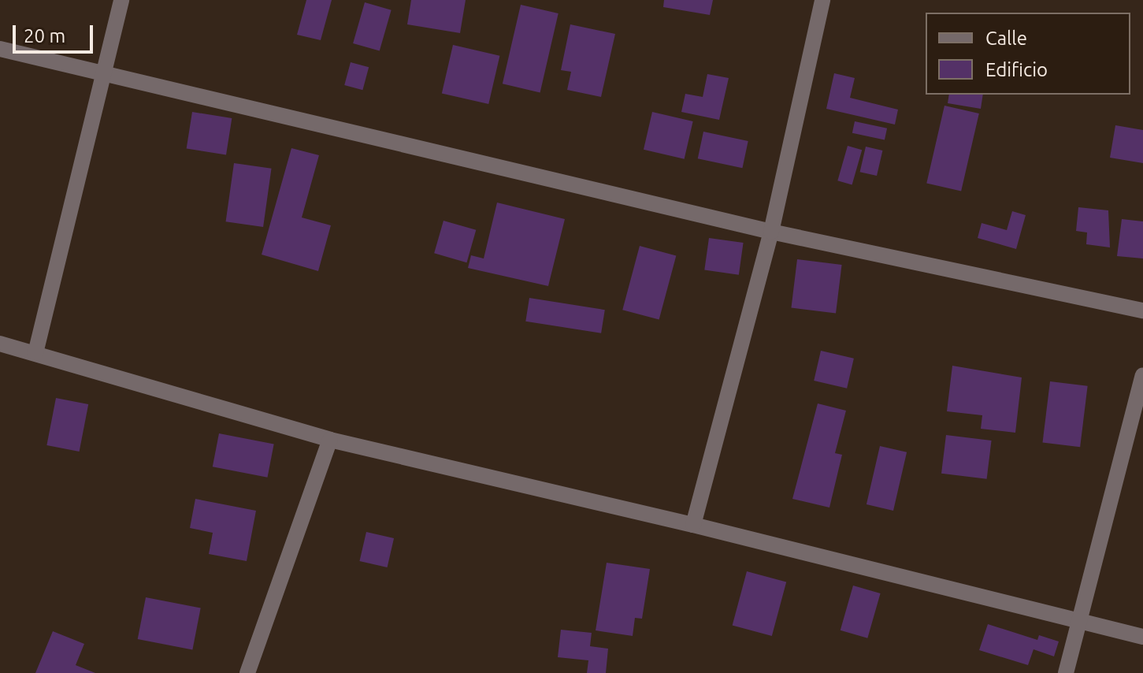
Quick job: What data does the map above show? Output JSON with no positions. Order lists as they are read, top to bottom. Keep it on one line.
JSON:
{"legend":["Calle","Edificio"],"scale_bar":"20 m"}
